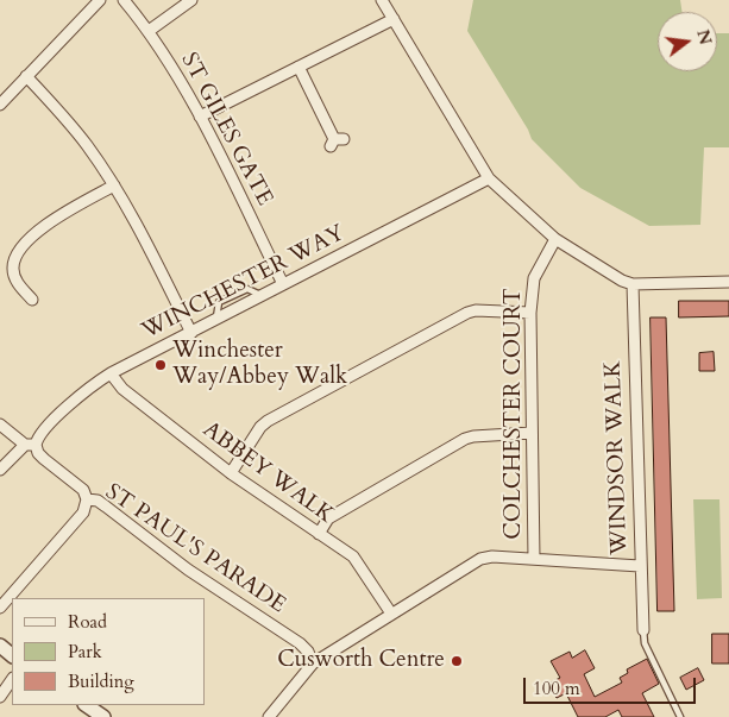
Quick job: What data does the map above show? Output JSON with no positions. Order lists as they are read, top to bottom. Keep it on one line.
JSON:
{"streets":{"street":["ST GILES GATE","WINCHESTER WAY","COLCHESTER COURT","WINDSOR WALK","ABBEY WALK","ST PAUL'S PARADE"]},"crossings":[["ST GILES GATE","WINCHESTER WAY"],["WINCHESTER WAY","ABBEY WALK"],["WINCHESTER WAY","ST PAUL'S PARADE"]],"places":["Winchester Way/Abbey Walk","Cusworth Centre"],"legend":["Road","Park","Building"],"scale_bar":"100 m","north":"right"}
